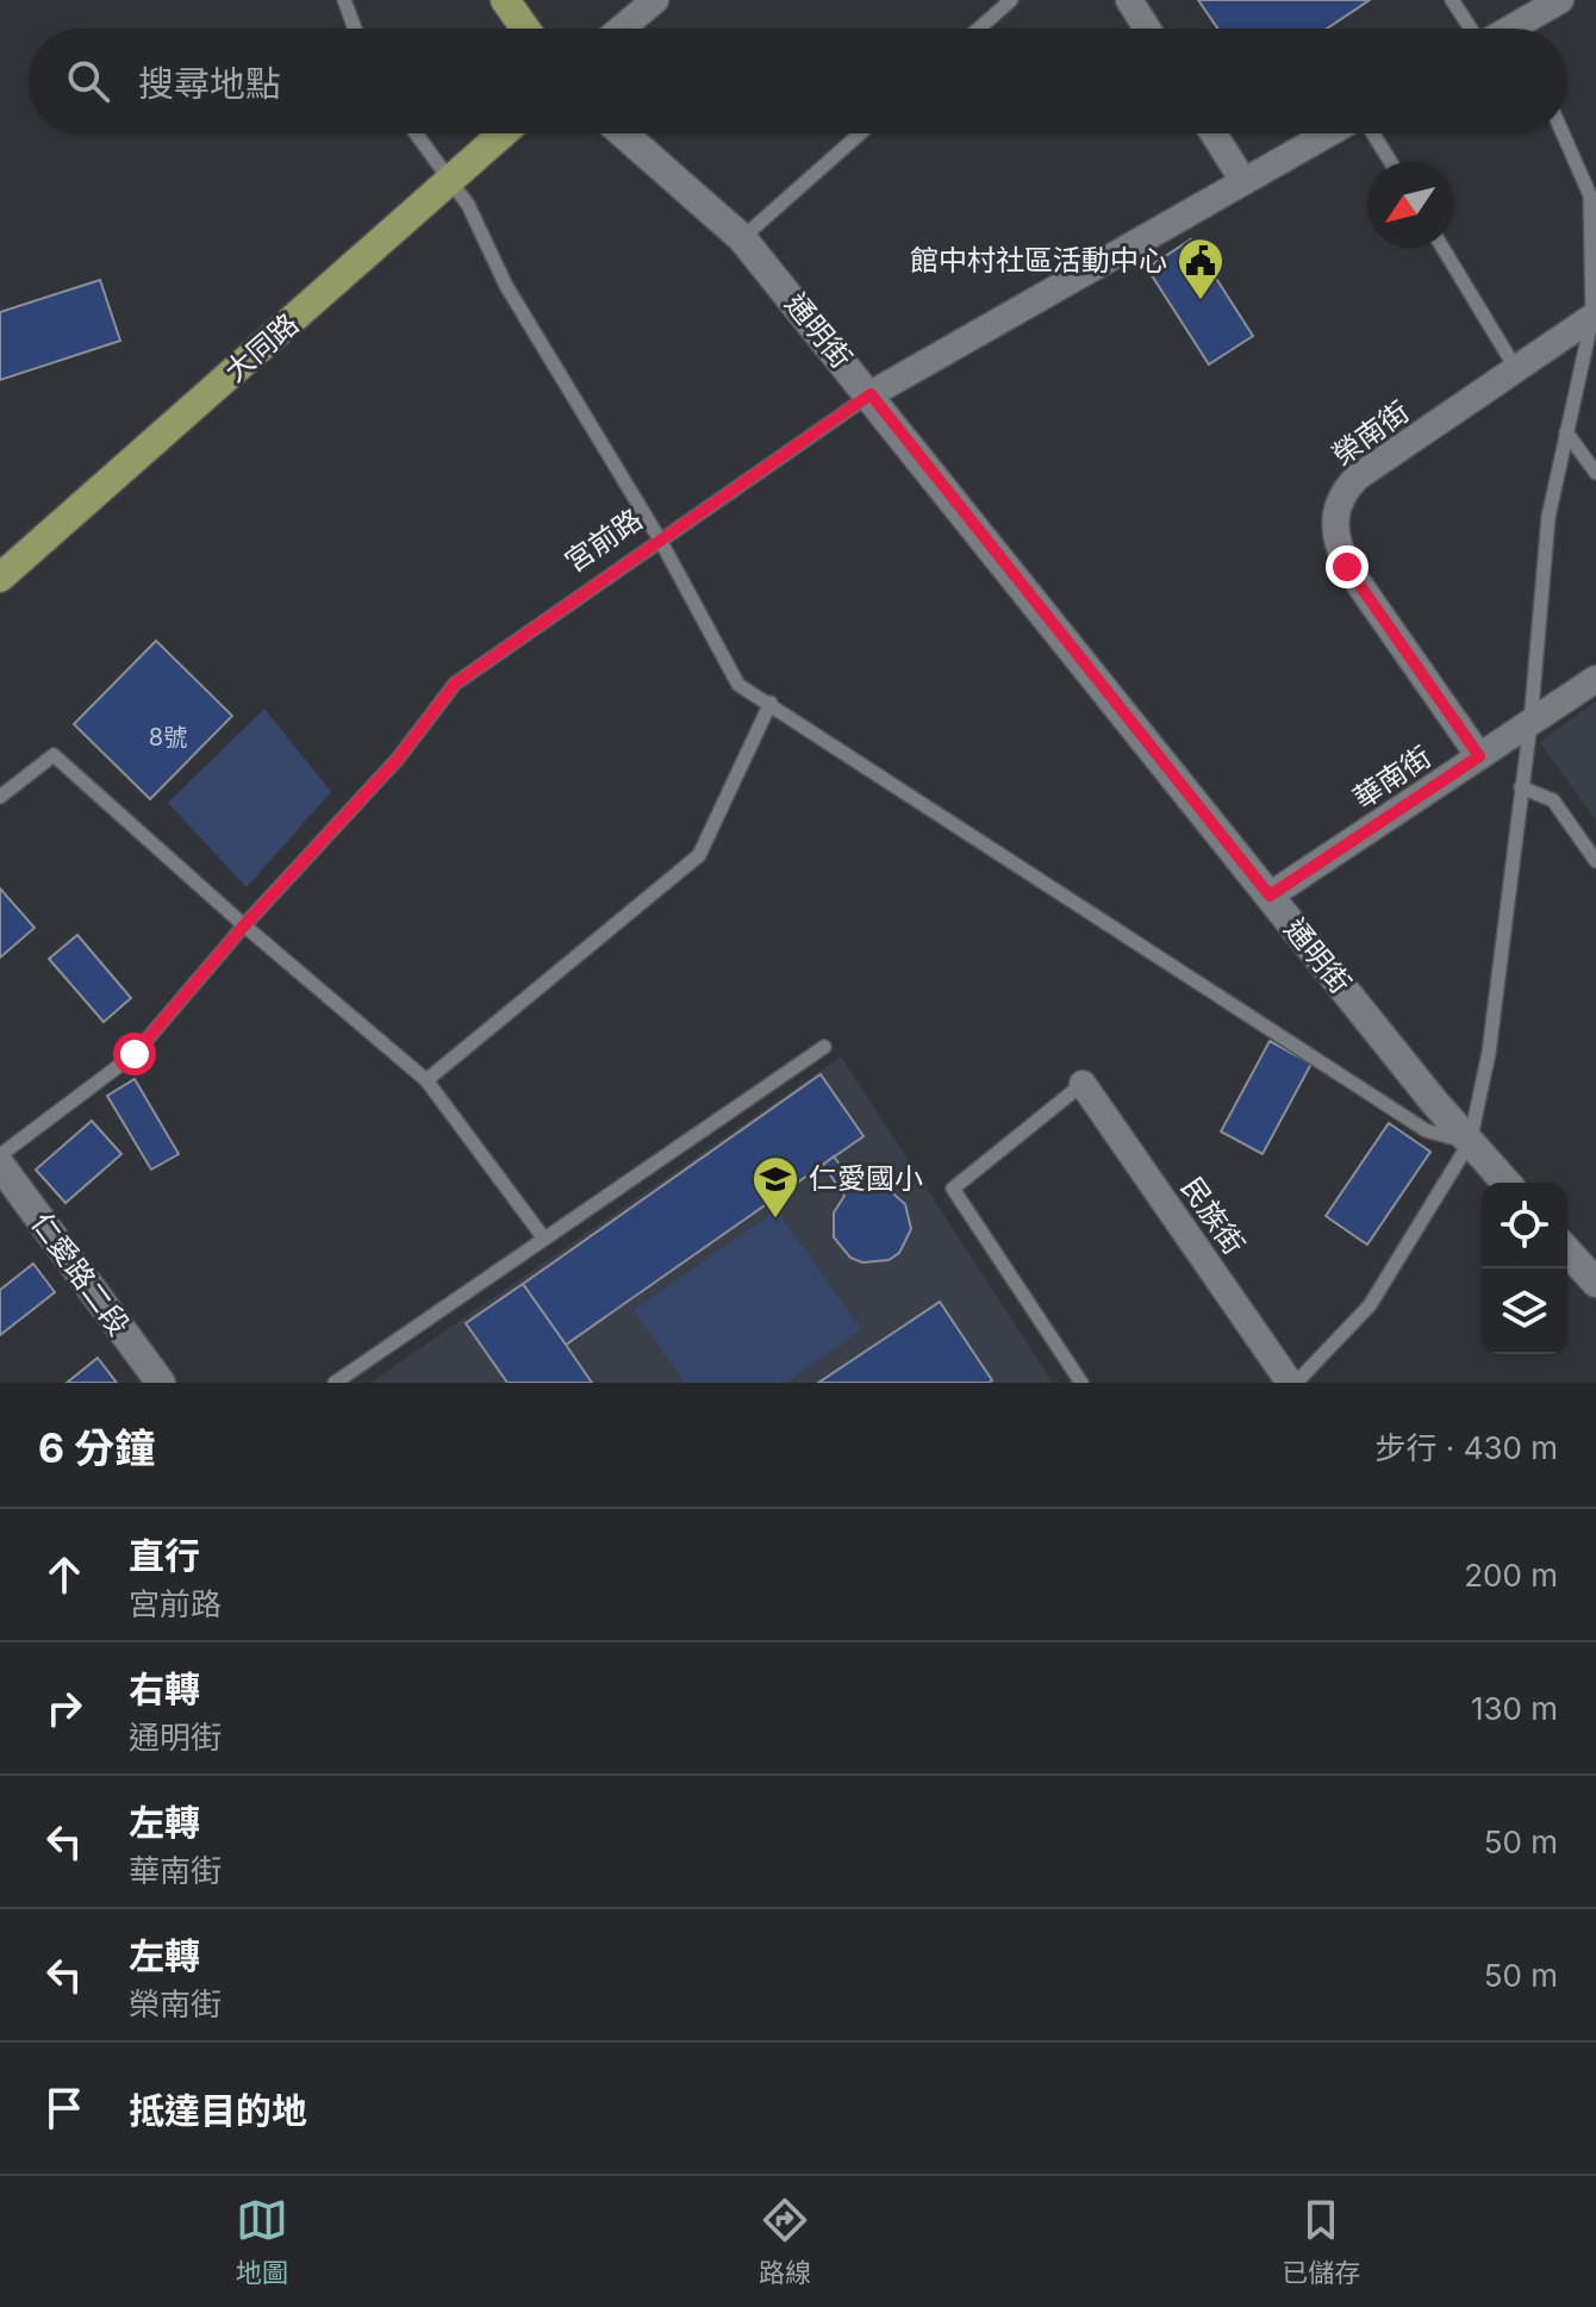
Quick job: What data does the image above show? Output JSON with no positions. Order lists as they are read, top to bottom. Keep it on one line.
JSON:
{"streets":{"main road":["大同路"],"street":["通明街","榮南街","宮前路","華南街","民族街","仁愛路二段"]},"crossings":[["通明街","宮前路"],["通明街","華南街"],["榮南街","華南街"]],"places":{"public building":["館中村社區活動中心"],"school or university":["仁愛國小"]},"house_numbers":["8號"],"north":"bottom left","page":{"search":"搜尋地點","heading":["6 分鐘","步行 · 430 m"],"list":[["直行","宮前路","200 m"],["右轉","通明街","130 m"],["左轉","華南街","50 m"],["左轉","榮南街","50 m"],"抵達目的地"],"nav":["地圖","路線","已儲存"]}}
